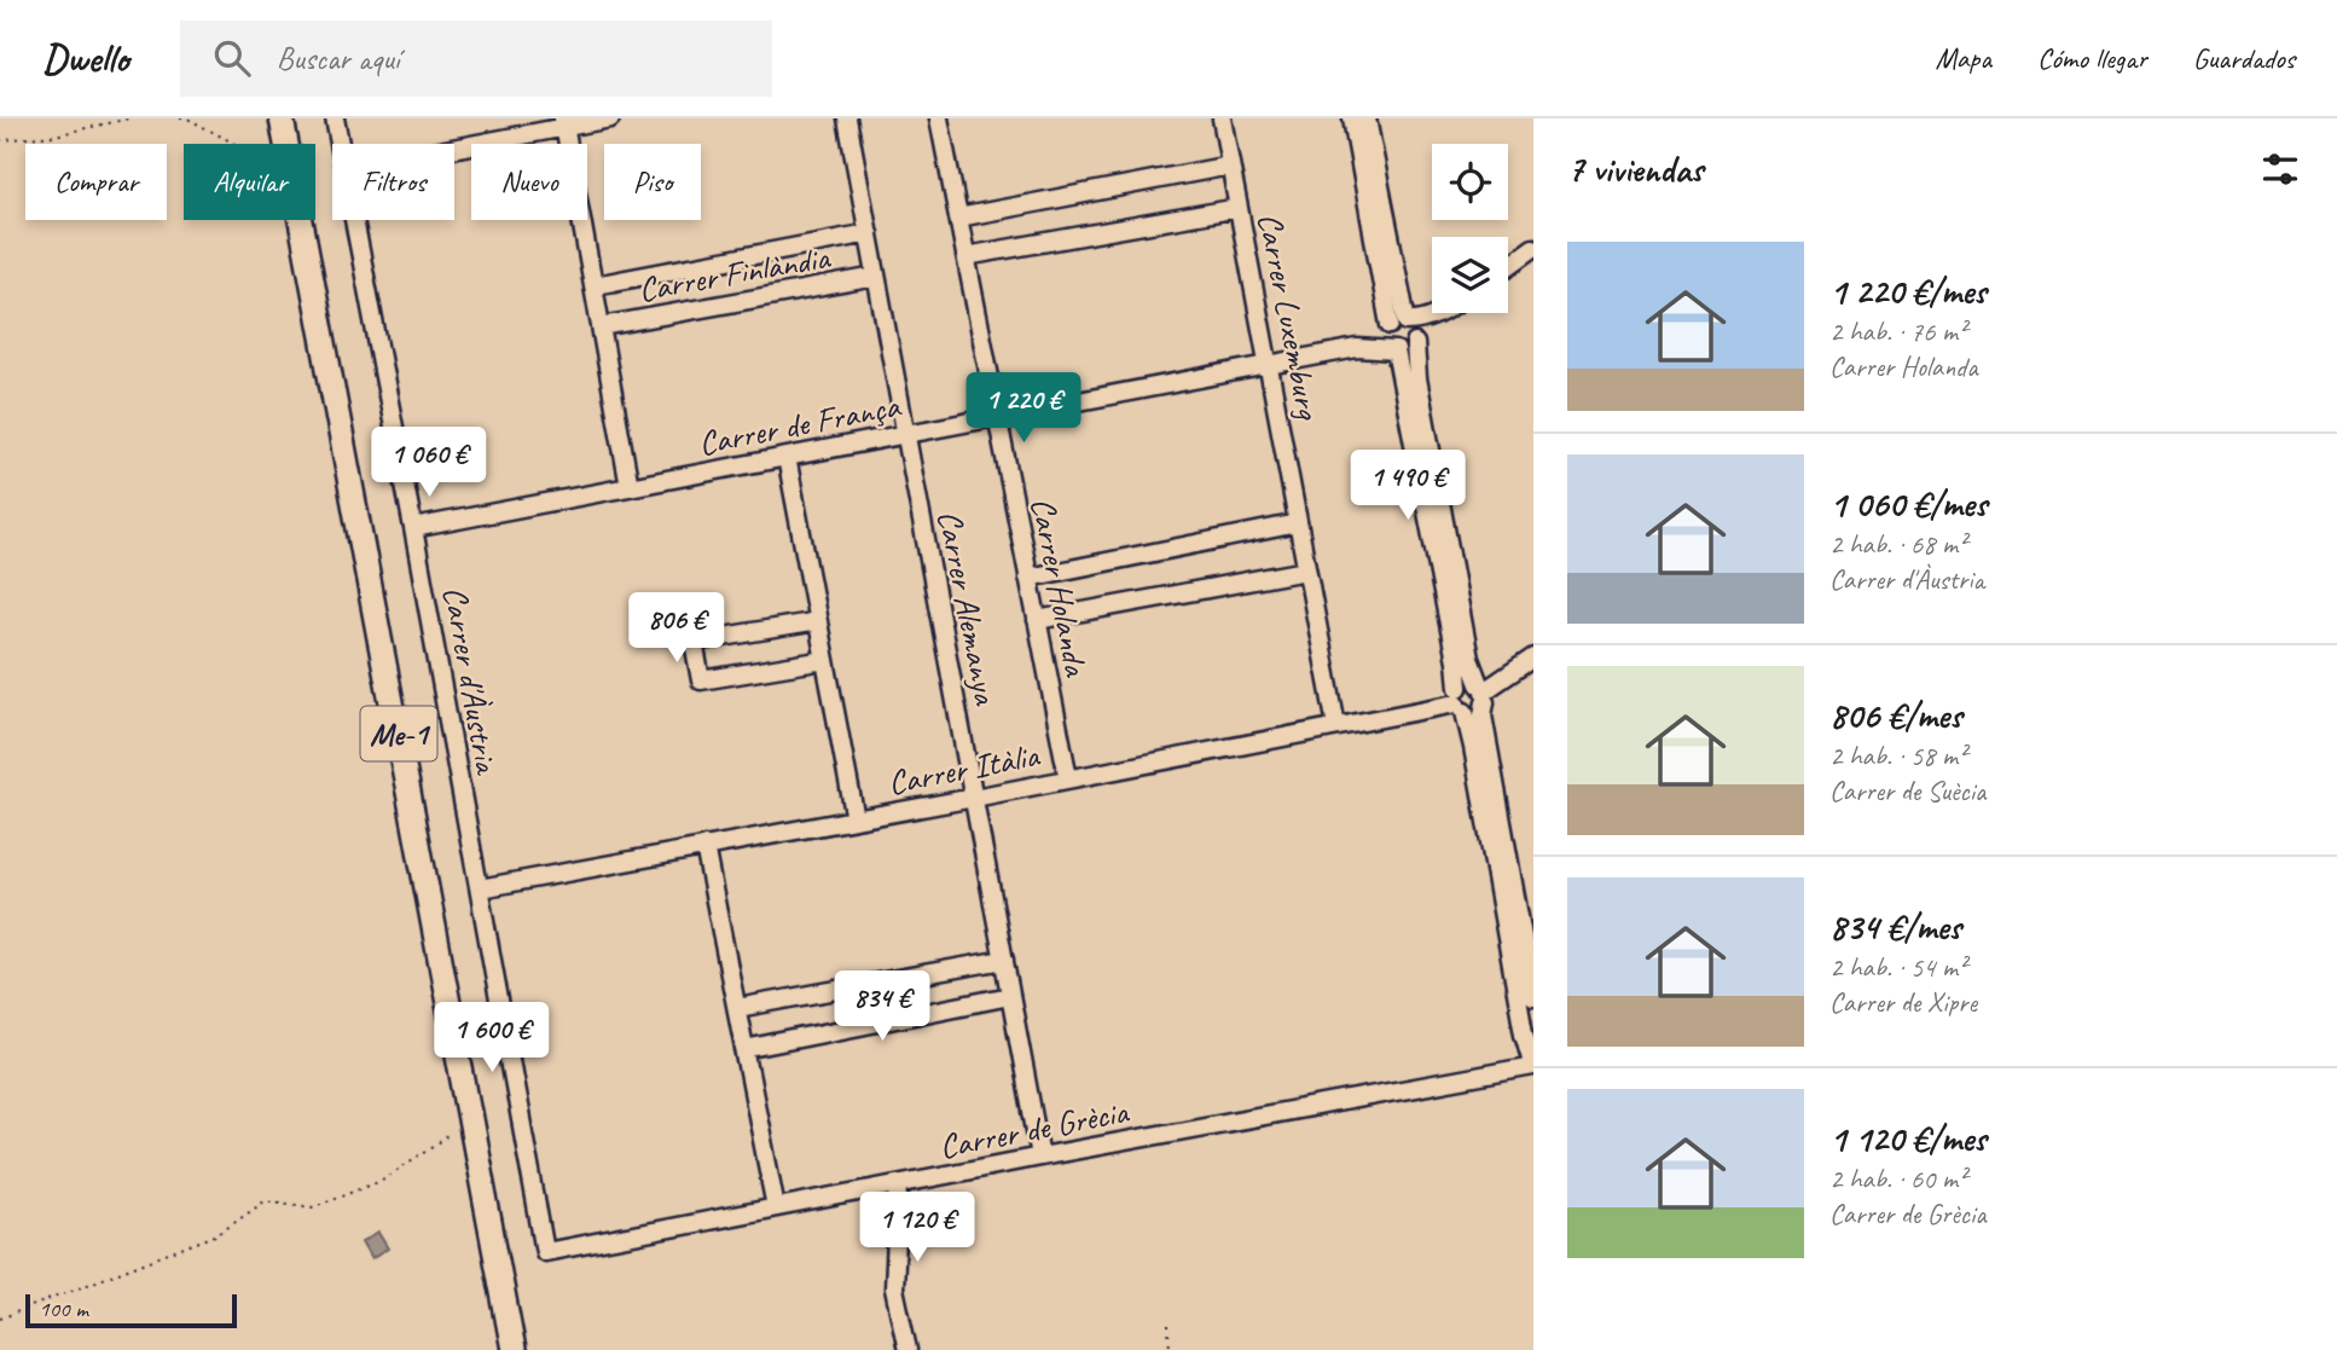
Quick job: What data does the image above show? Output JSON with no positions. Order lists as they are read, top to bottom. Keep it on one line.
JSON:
{"streets":{"main road":["Me-1"],"street":["Carrer Finlàndia","Carrer Luxemburg","Carrer de França","Carrer Holanda","Carrer Alemanya","Carrer d'Àustria","Carrer Itàlia","Carrer de Grècia"]},"crossings":[["Carrer Finlàndia","Carrer de França"],["Carrer Finlàndia","Carrer Alemanya"],["Carrer Luxemburg","Carrer de França"],["Carrer Luxemburg","Carrer Itàlia"],["Carrer de França","Carrer Holanda"],["Carrer de França","Carrer Alemanya"],["Carrer de França","Carrer d'Àustria"],["Carrer Holanda","Carrer Itàlia"],["Carrer Alemanya","Carrer Itàlia"],["Carrer Alemanya","Carrer de Grècia"],["Carrer d'Àustria","Carrer Itàlia"],["Carrer d'Àustria","Carrer de Grècia"]],"scale_bar":"100 m","page":{"header":"Dwello","search":"Buscar aquí","nav":["Mapa","Cómo llegar","Guardados"],"heading":"7 viviendas","chip":["Comprar","Alquilar","Filtros","Nuevo","Piso"],"list":[{"name":"1 220 €/mes","note":"2 hab. · 76 m² · Carrer Holanda"},{"name":"1 060 €/mes","note":"2 hab. · 68 m² · Carrer d'Àustria"},{"name":"806 €/mes","note":"2 hab. · 58 m² · Carrer de Suècia"},{"name":"834 €/mes","note":"2 hab. · 54 m² · Carrer de Xipre"},{"name":"1 120 €/mes","note":"2 hab. · 60 m² · Carrer de Grècia"}],"price":["1 220 €","1 060 €","1 490 €","806 €","834 €","1 600 €","1 120 €"],"scale":"100 m"}}
